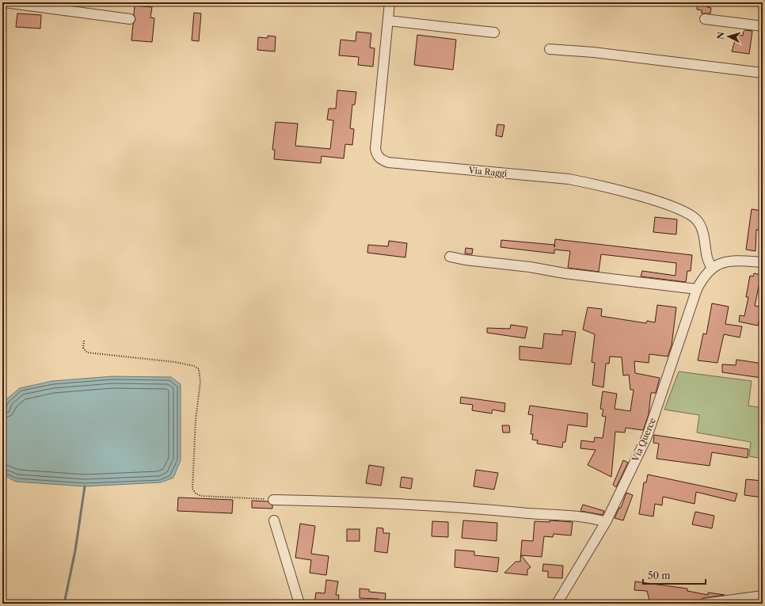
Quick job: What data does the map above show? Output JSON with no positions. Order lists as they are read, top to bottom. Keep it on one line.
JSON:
{"streets":{"street":["Via Raggi","Via Querce"]},"crossings":[["Via Raggi","Via Querce"]],"scale_bar":"50 m","north":"left"}
